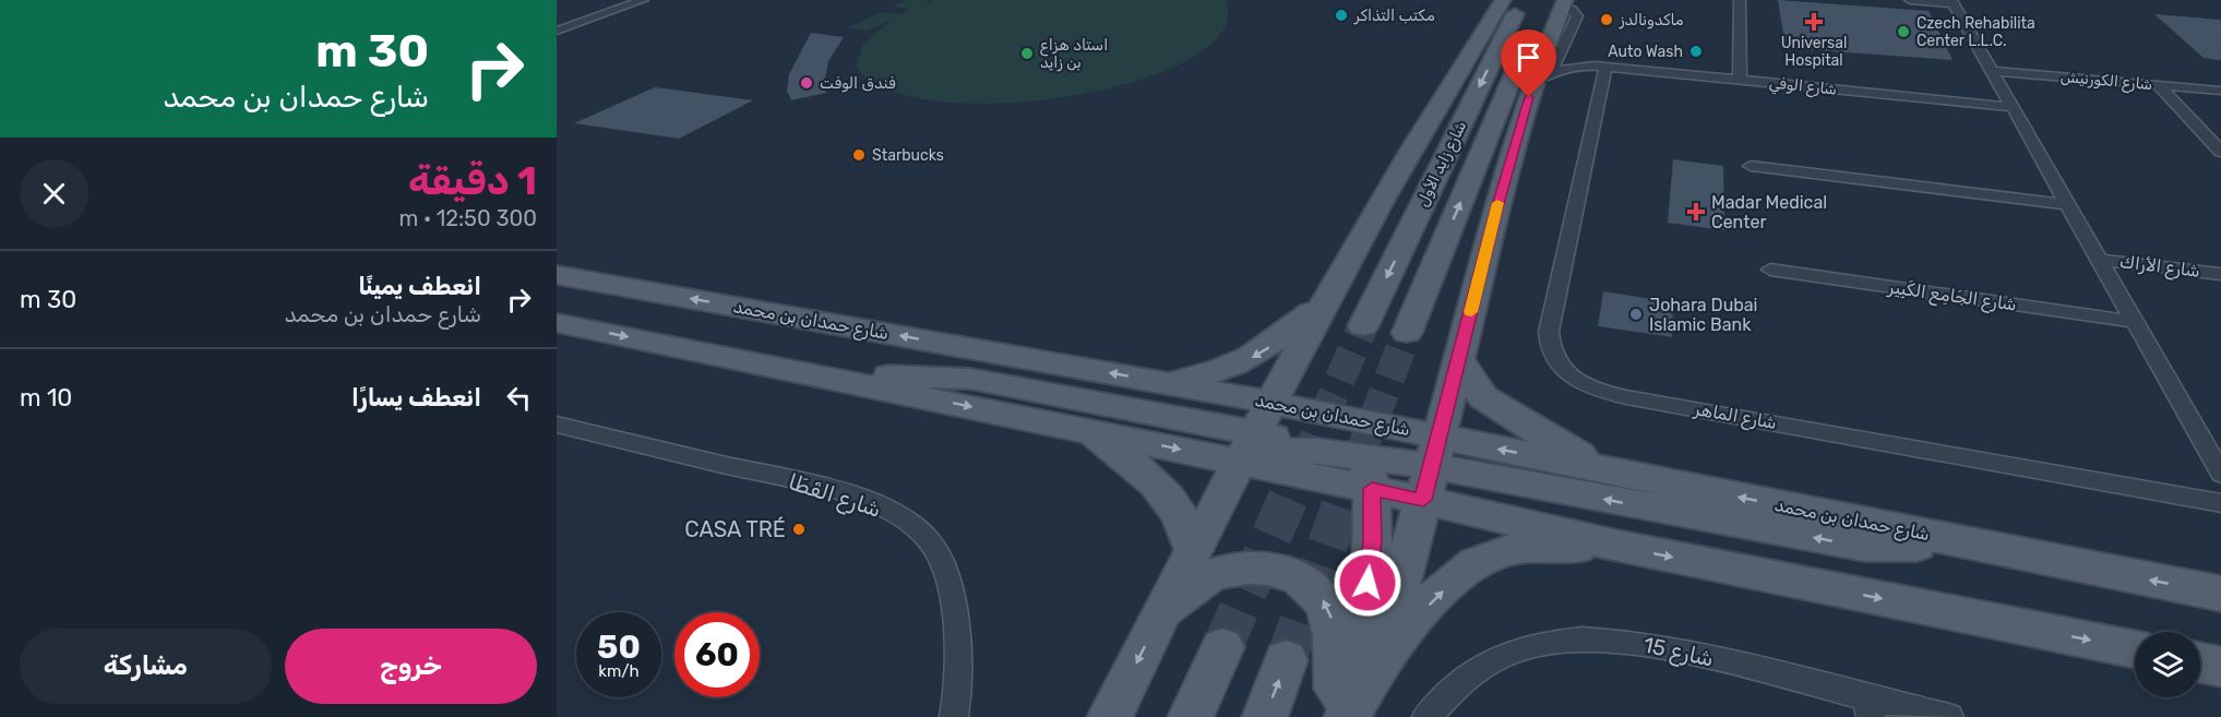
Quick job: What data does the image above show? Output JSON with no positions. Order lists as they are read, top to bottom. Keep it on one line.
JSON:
{"streets":{"main road":["شارع زايد الأول","شارع حمدان بن محمد"],"street":["شارع الكورنيش","شارع الوفي","شارع الأراك","شارع الجَامِع الكَبِير","شارع الماهر","شارع القَطَا","شارع 15"]},"crossings":[["شارع الوفي","شارع الماهر"]],"places":{"other":["مكتب التذاكر","ماكدونالدز","Czech Rehabilita Center L.L.C.","Auto Wash","استاد هزاع بن زايد","فندق الوفت","Starbucks","Johara Dubai Islamic Bank","CASA TRÉ"],"health":["Universal Hospital","Madar Medical Center"]},"page":{"turn":["30 m","شارع حمدان بن محمد"],"heading":["1 دقيقة","300 m · 12:50"],"list":[{"name":"انعطف يمينًا","note":"شارع حمدان بن محمد","value":"30 m"},{"name":"انعطف يسارًا","value":"10 m"}],"speed":"50 km/h","limit":"60","buttons":["خروج","مشاركة"]}}
